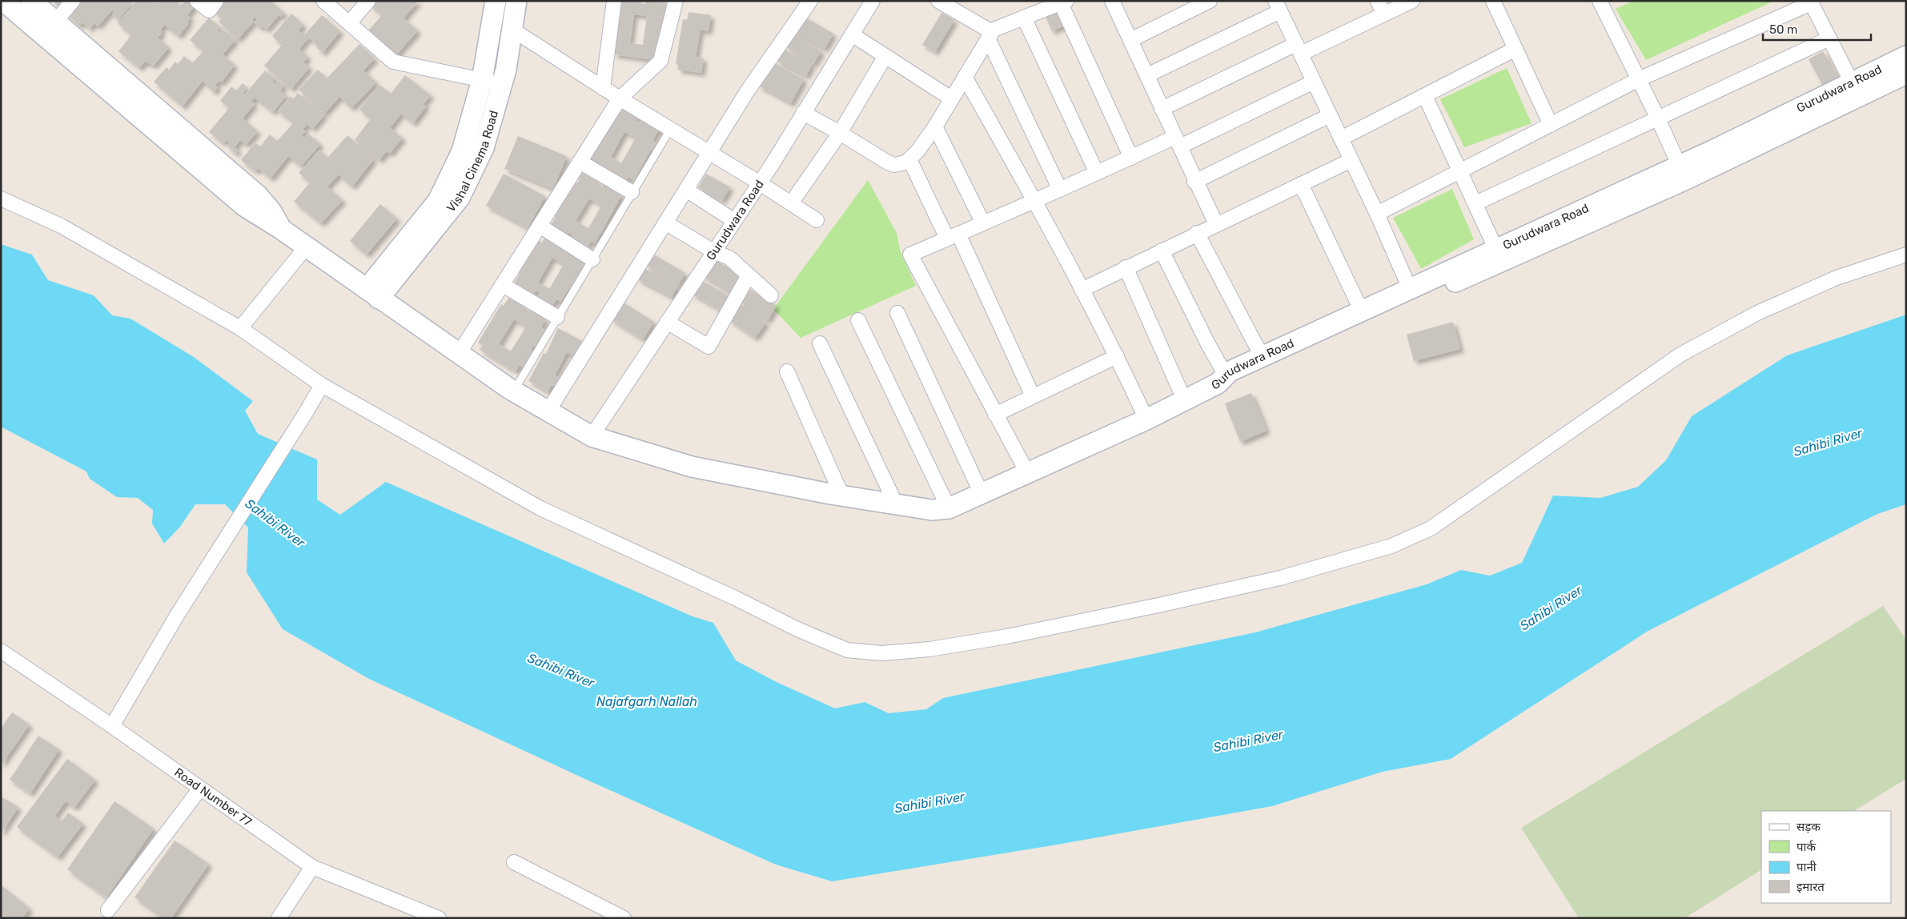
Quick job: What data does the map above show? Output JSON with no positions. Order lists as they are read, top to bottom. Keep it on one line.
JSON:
{"streets":{"street":["Gurudwara Road","Vishal Cinema Road","Road Number 77"]},"water":["Sahibi River","Najafgarh Nallah"],"legend":["सड़क","पार्क","पानी","इमारत"],"scale_bar":"50 m"}
